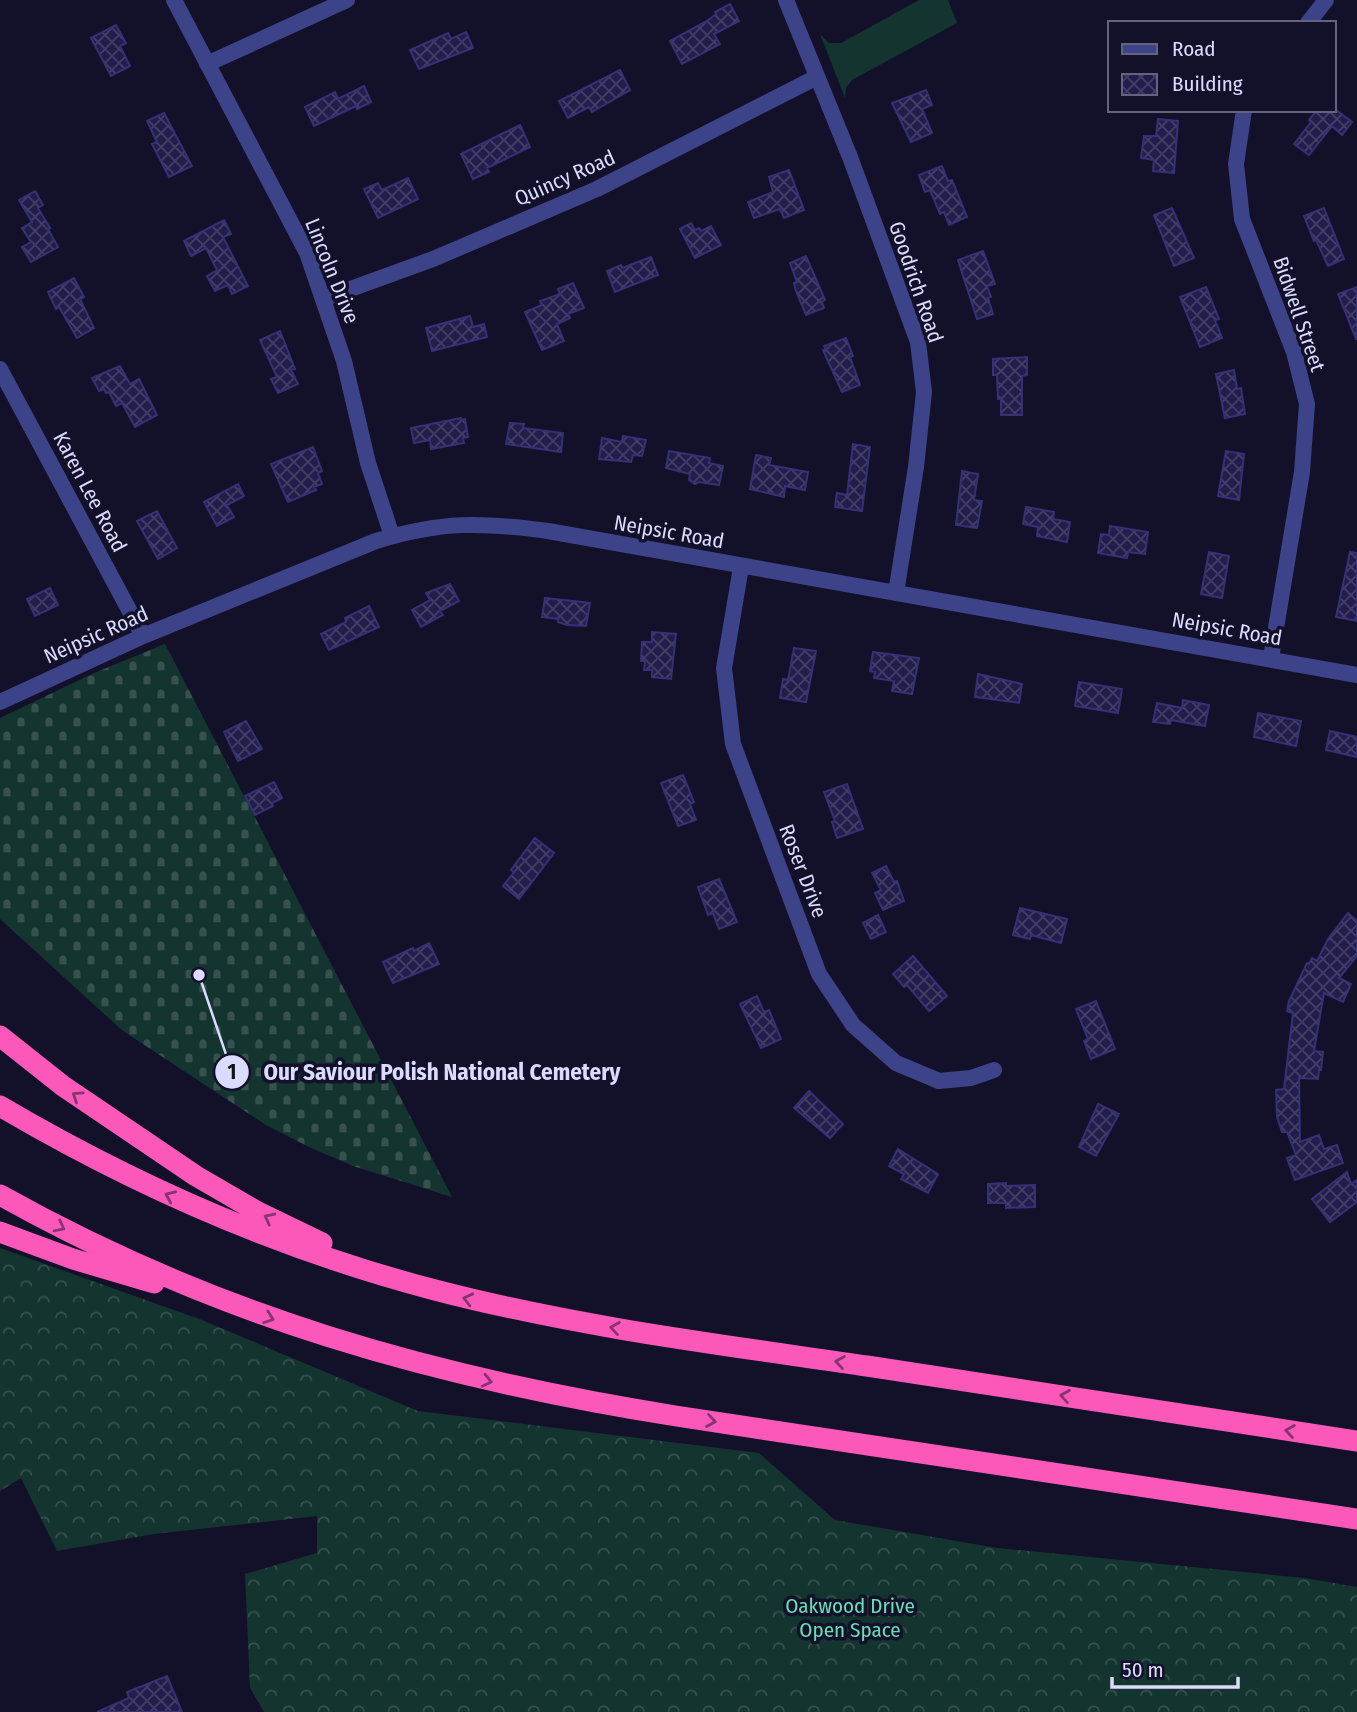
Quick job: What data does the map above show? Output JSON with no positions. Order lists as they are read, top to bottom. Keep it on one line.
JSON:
{"streets":{"street":["Quincy Road","Lincoln Drive","Goodrich Road","Bidwell Street","Karen Lee Road","Neipsic Road","Roser Drive"]},"crossings":[["Quincy Road","Lincoln Drive"],["Quincy Road","Goodrich Road"],["Lincoln Drive","Neipsic Road"],["Goodrich Road","Neipsic Road"],["Bidwell Street","Neipsic Road"],["Karen Lee Road","Neipsic Road"],["Neipsic Road","Roser Drive"]],"parks":["Oakwood Drive Open Space"],"places":["Our Saviour Polish National Cemetery"],"legend":["Road","Building"],"scale_bar":"50 m"}
